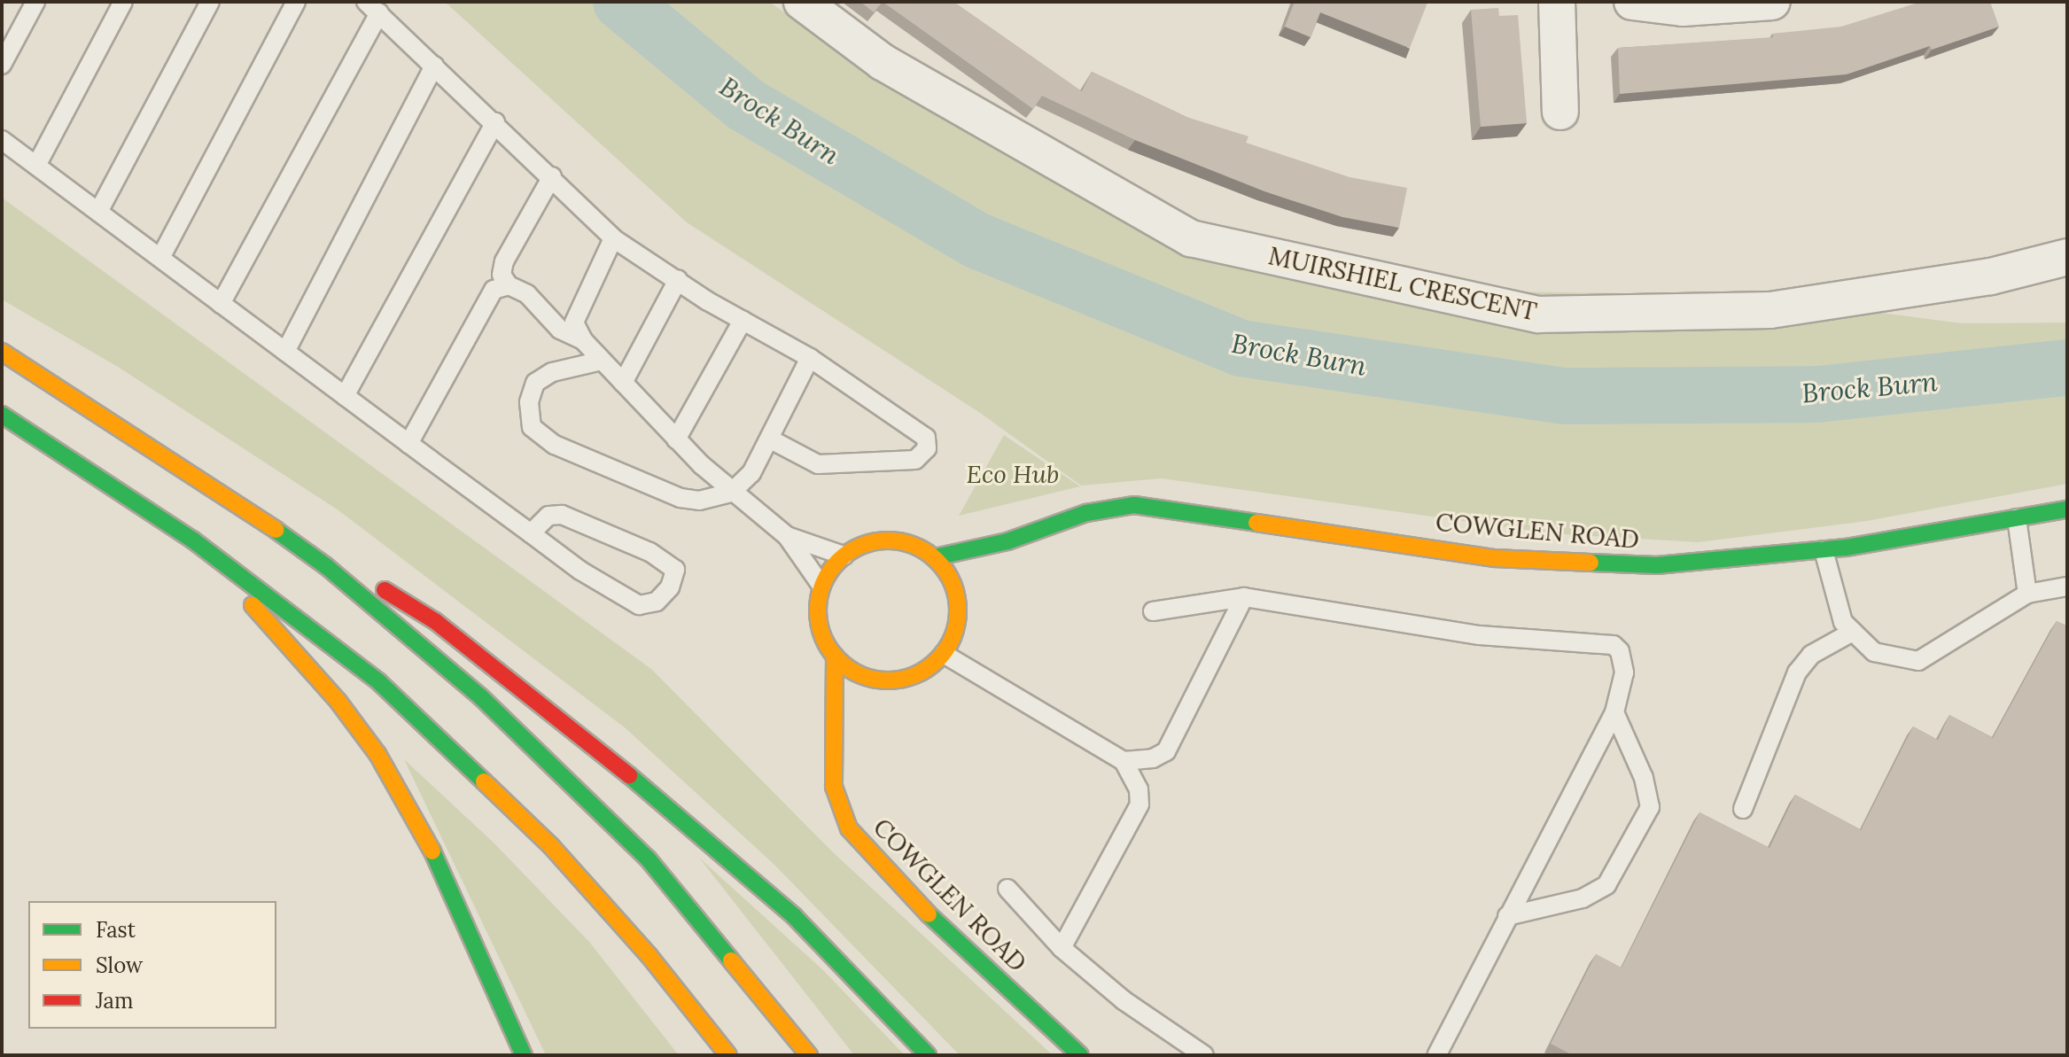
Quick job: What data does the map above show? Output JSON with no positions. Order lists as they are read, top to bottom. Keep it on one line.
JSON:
{"streets":{"main road":["COWGLEN ROAD"],"street":["MUIRSHIEL CRESCENT"]},"water":["Brock Burn"],"parks":["Eco Hub"],"legend":["Fast","Slow","Jam"]}
